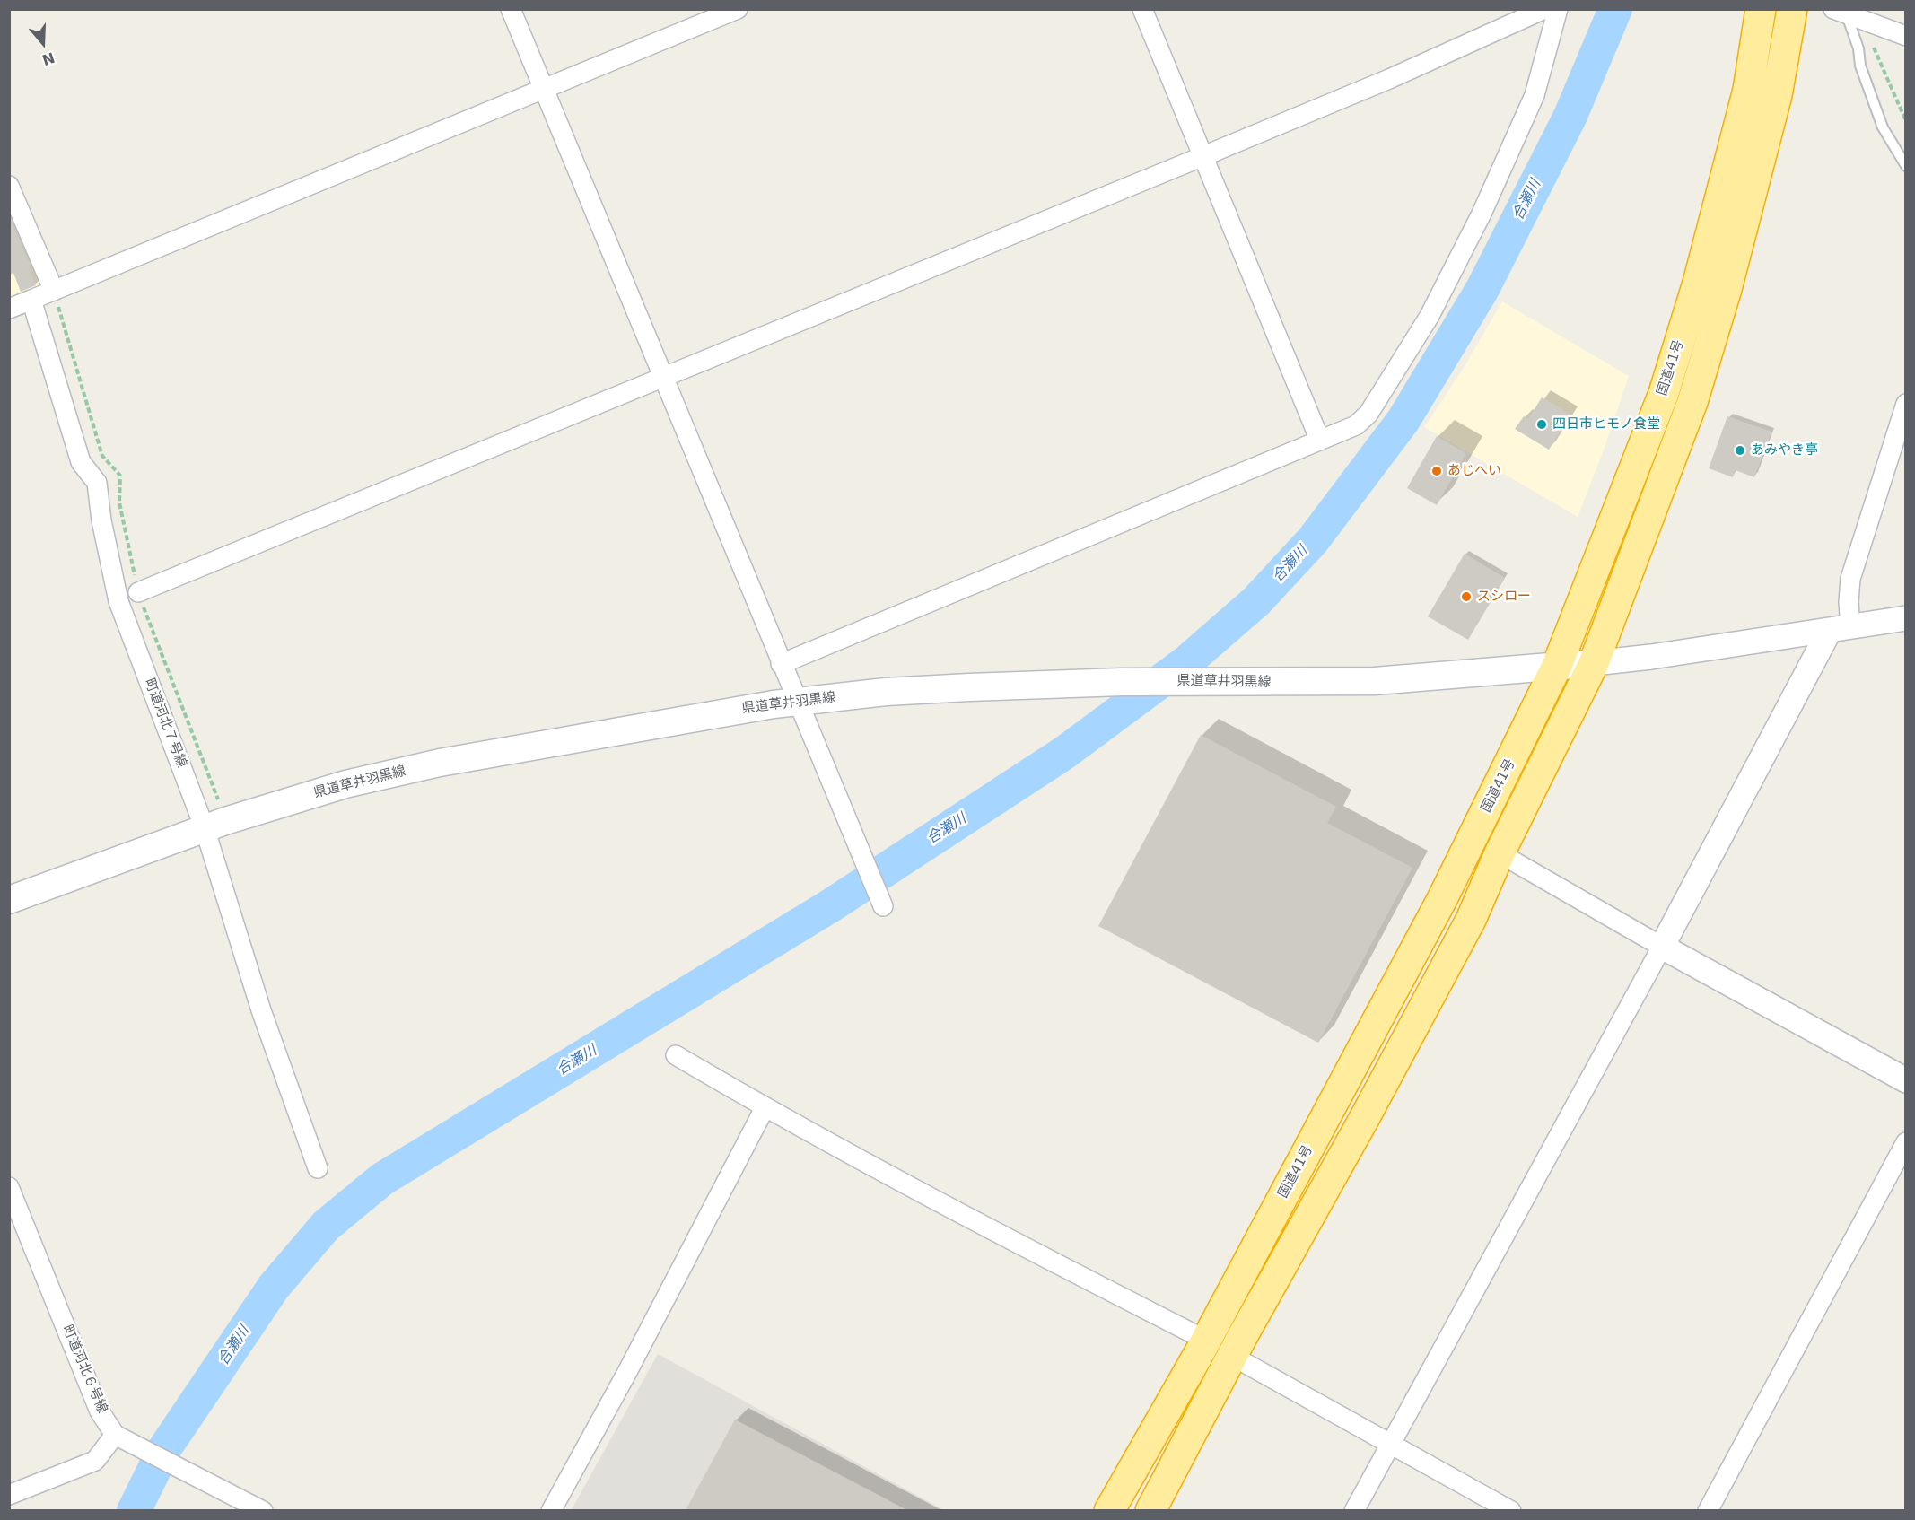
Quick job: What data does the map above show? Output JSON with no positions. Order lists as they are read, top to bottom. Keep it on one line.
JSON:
{"streets":{"highway":["国道41号"],"main road":["県道草井羽黒線"],"street":["町道河北７号線","町道河北６号線"]},"crossings":[["国道41号","県道草井羽黒線"],["県道草井羽黒線","町道河北７号線"]],"water":["合瀬川"],"places":["四日市ヒモノ食堂","あみやき亭","あじへい","スシロー"],"north":"bottom"}
